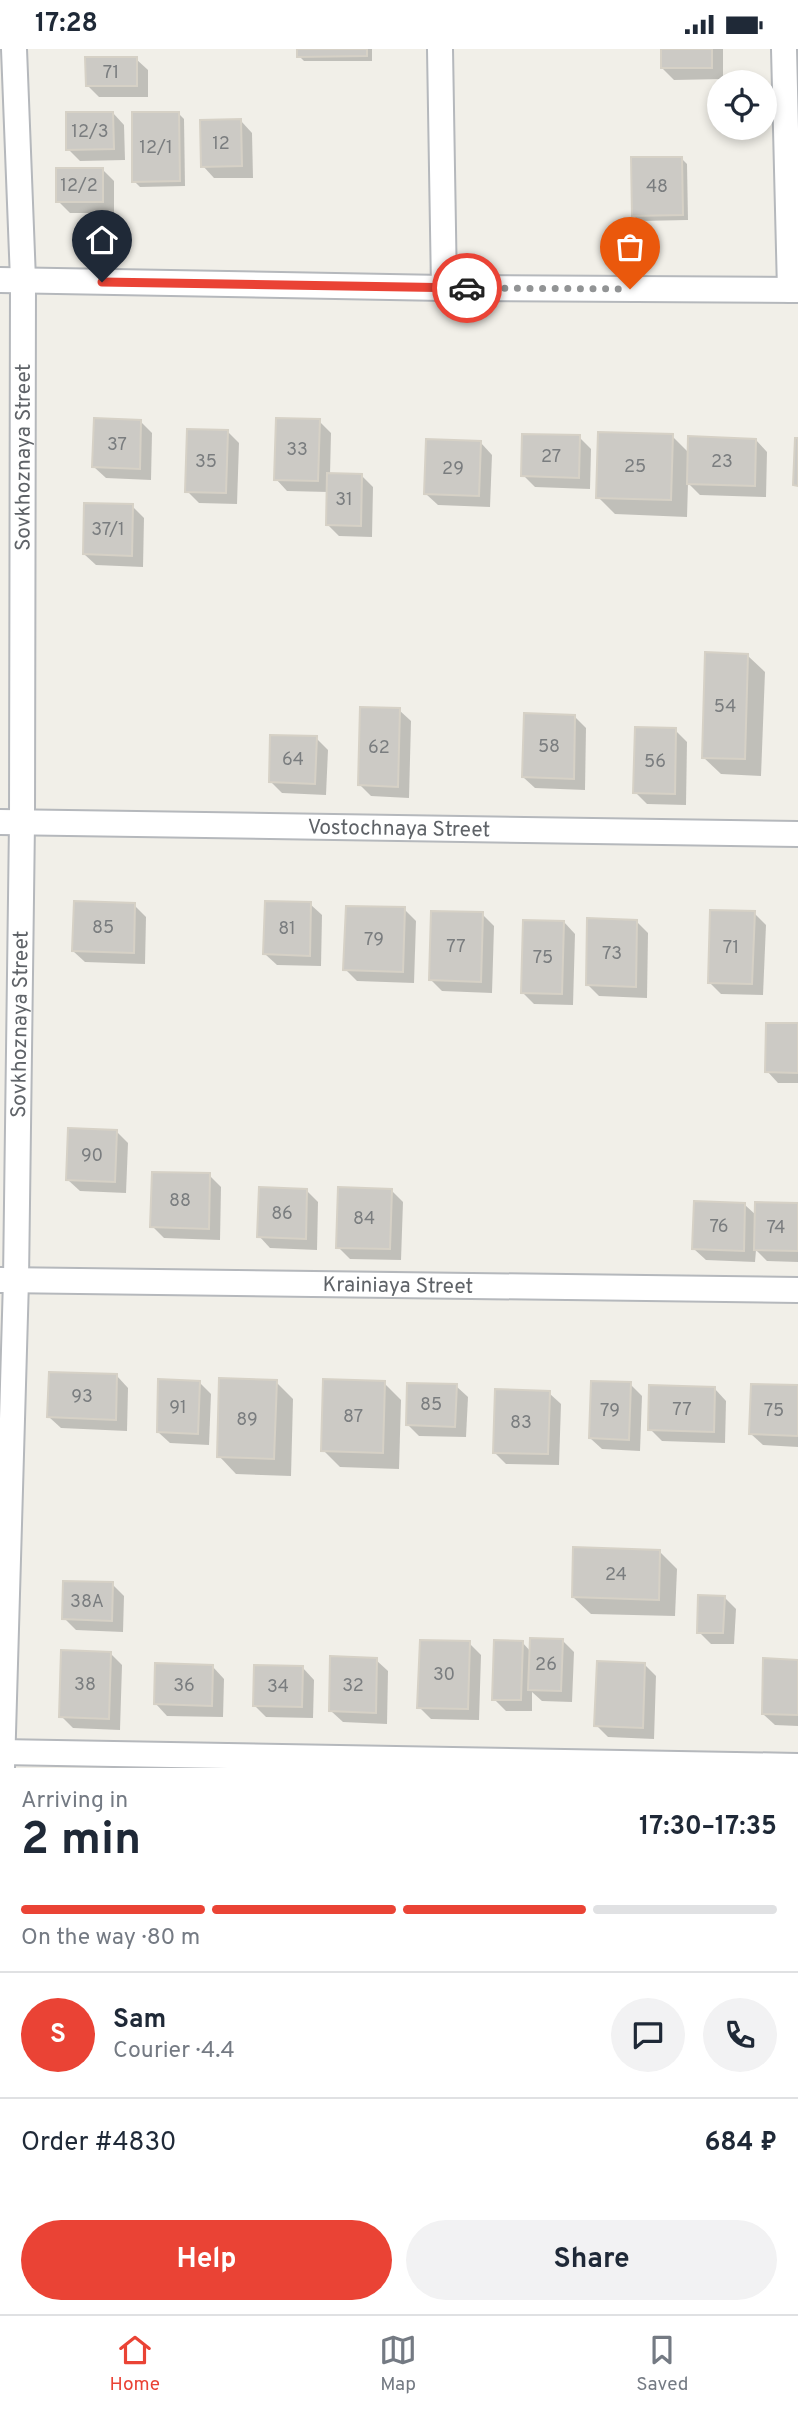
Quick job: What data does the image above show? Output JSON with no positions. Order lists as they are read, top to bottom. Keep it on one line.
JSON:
{"streets":{"street":["Sovkhoznaya Street","Vostochnaya Street","Krainiaya Street"]},"crossings":[["Sovkhoznaya Street","Vostochnaya Street"],["Sovkhoznaya Street","Krainiaya Street"]],"house_numbers":["71","12/3","12","12/1","12/2","48","37","33","27","35","23","25","29","31","37/1","54","58","62","64","56","85","81","79","77","71","73","75","90","88","86","84","76","74","93","85","91","77","79","75","87","89","83","24","38А","26","30","38","36","32","34"],"page":{"status":"17:28","heading":["2 min","Arriving in","17:30–17:35"],"panel":["Sam","Courier · 4.4","Order #4830","684 ₽"],"bar":"On the way · 80 m","round":"S","buttons":["Help","Share"],"tabs":["Home","Map","Saved"]}}
